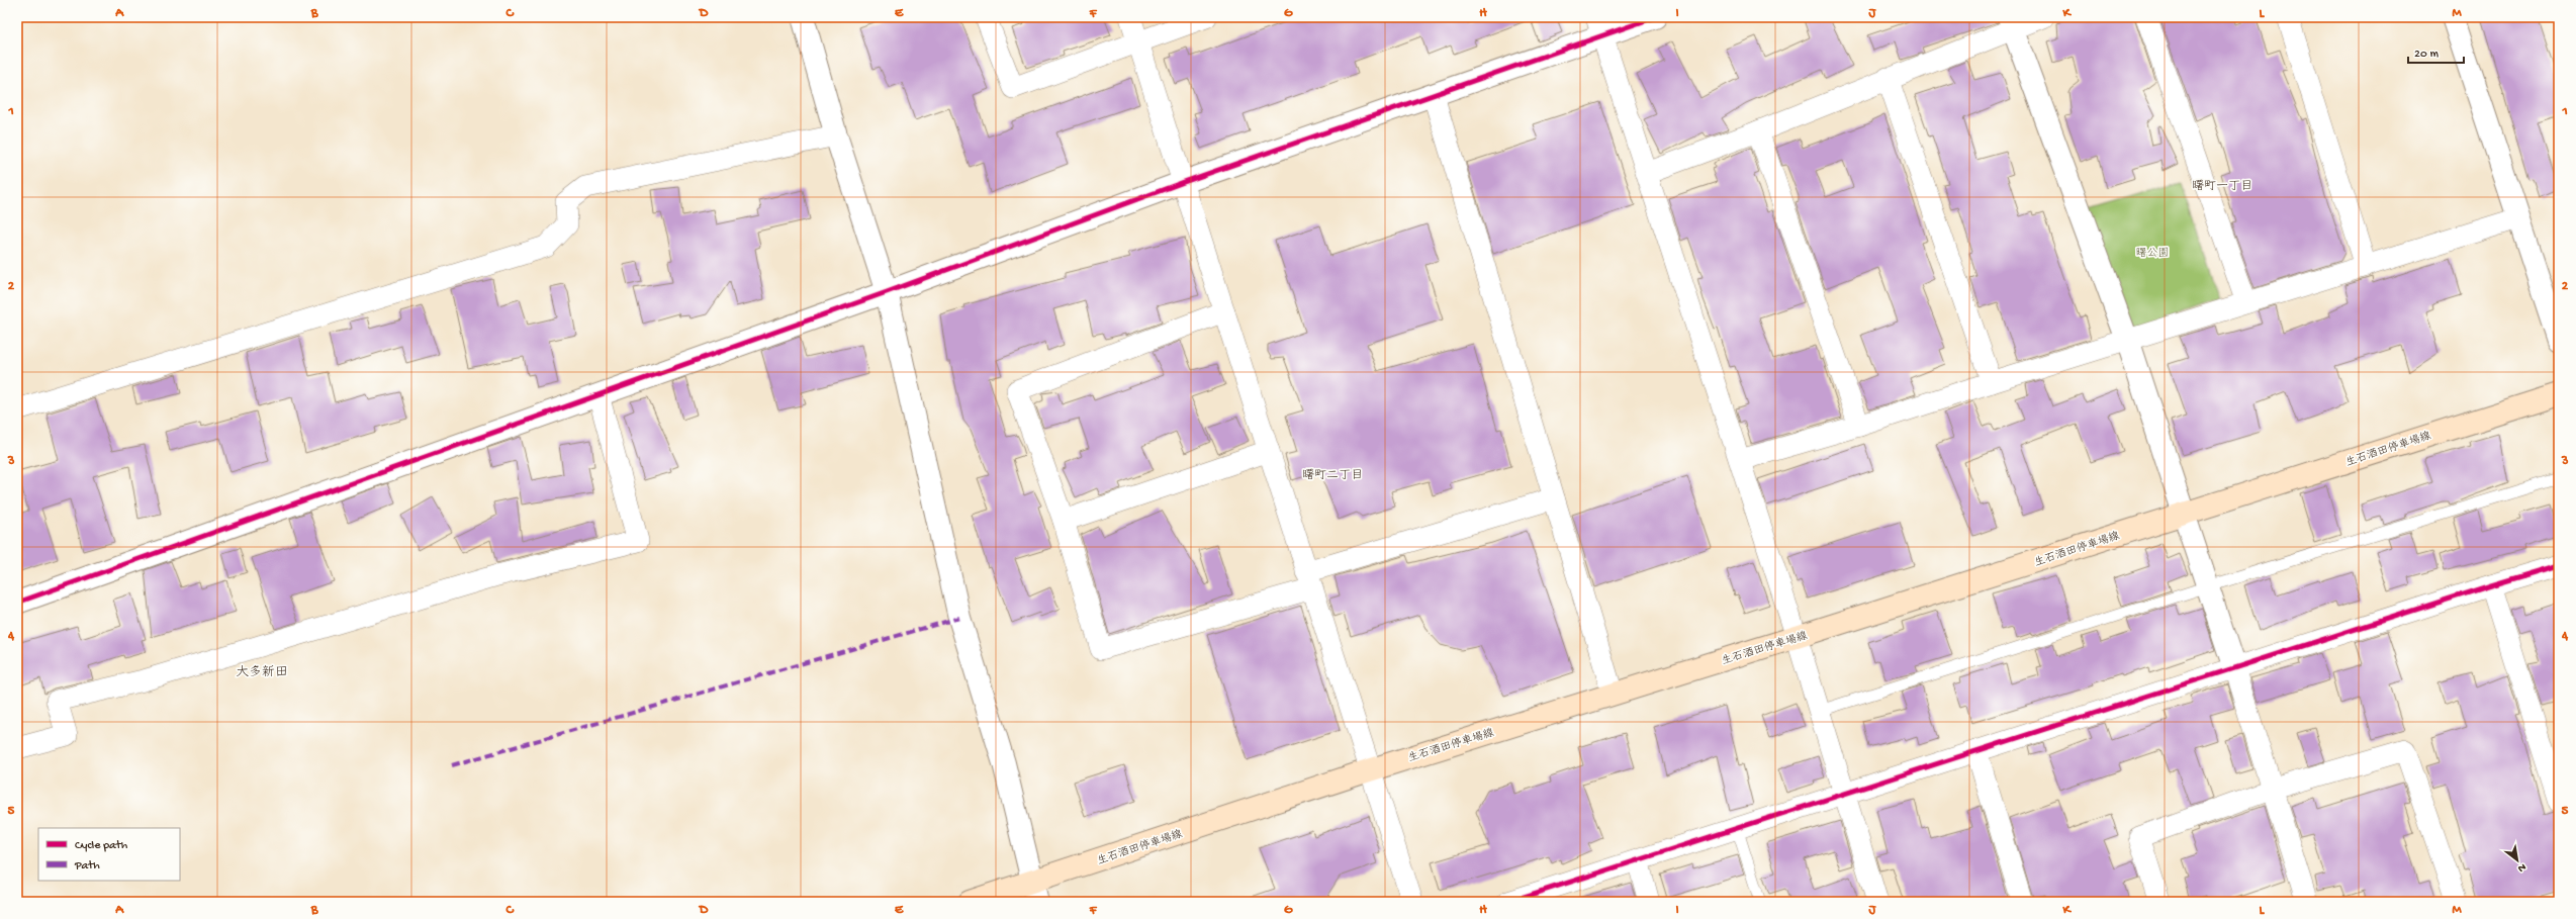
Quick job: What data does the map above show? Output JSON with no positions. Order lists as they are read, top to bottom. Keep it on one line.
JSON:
{"streets":{"main road":["生石酒田停車場線"]},"districts":["曙町一丁目","曙町二丁目","大多新田"],"parks":["曙公園"],"legend":["Cycle path","Path"],"scale_bar":"20 m","north":"bottom right","grid":{"columns":["A","B","C","D","E","F","G","H","I","J","K","L","M"],"rows":["1","2","3","4","5"]}}
